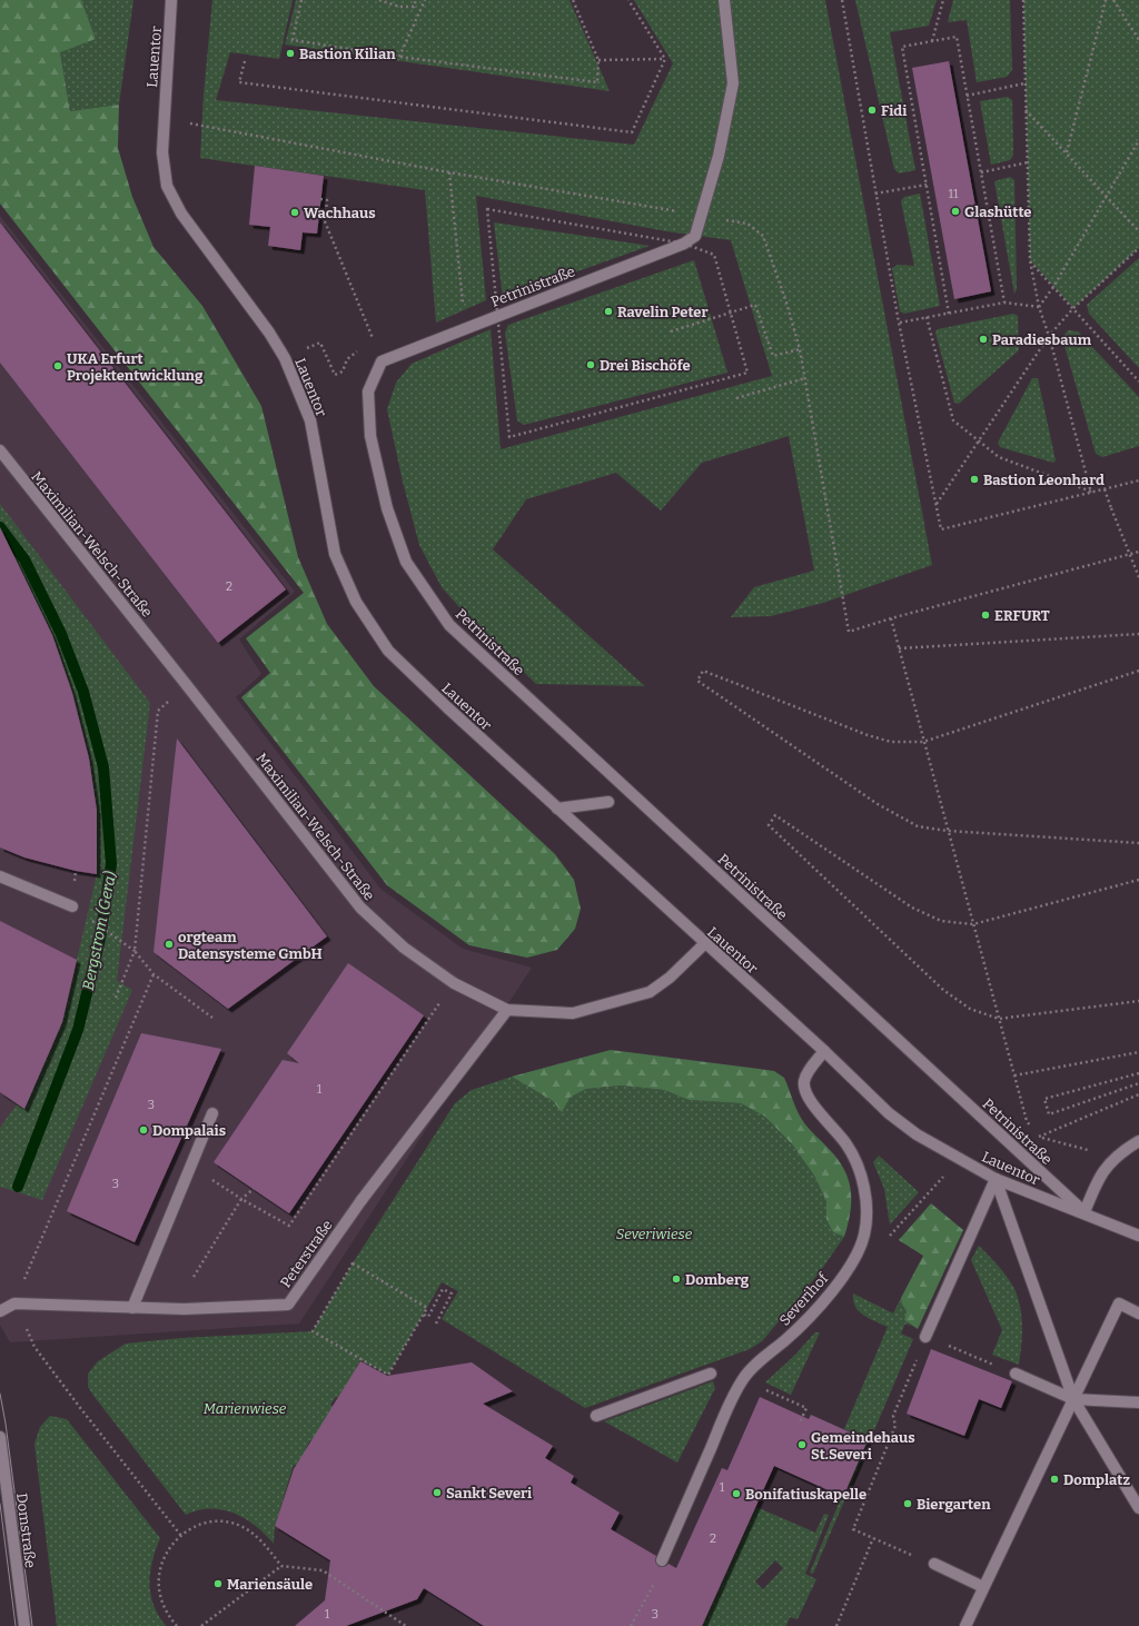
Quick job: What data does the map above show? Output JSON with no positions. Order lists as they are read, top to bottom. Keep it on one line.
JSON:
{"streets":{"street":["Lauentor","Petrinistraße","Maximilian-Welsch-Straße","Peterstraße","Severihof","Domstraße"]},"crossings":[["Lauentor","Petrinistraße"],["Lauentor","Maximilian-Welsch-Straße"],["Lauentor","Severihof"],["Maximilian-Welsch-Straße","Peterstraße"]],"water":["Bergstrom (Gera)"],"parks":["Severiwiese","Marienwiese"],"places":["Bastion Kilian","Fidi","Glashütte","Wachhaus","Ravelin Peter","Paradiesbaum","Drei Bischöfe","UKA Erfurt Projektentwicklung","Bastion Leonhard","ERFURT","orgteam Datensysteme GmbH","Dompalais","Domberg","Gemeindehaus St.Severi","Domplatz","Sankt Severi","Bonifatiuskapelle","Biergarten","Mariensäule"],"house_numbers":["11","2","1","3","3","1","2","1","3"]}
